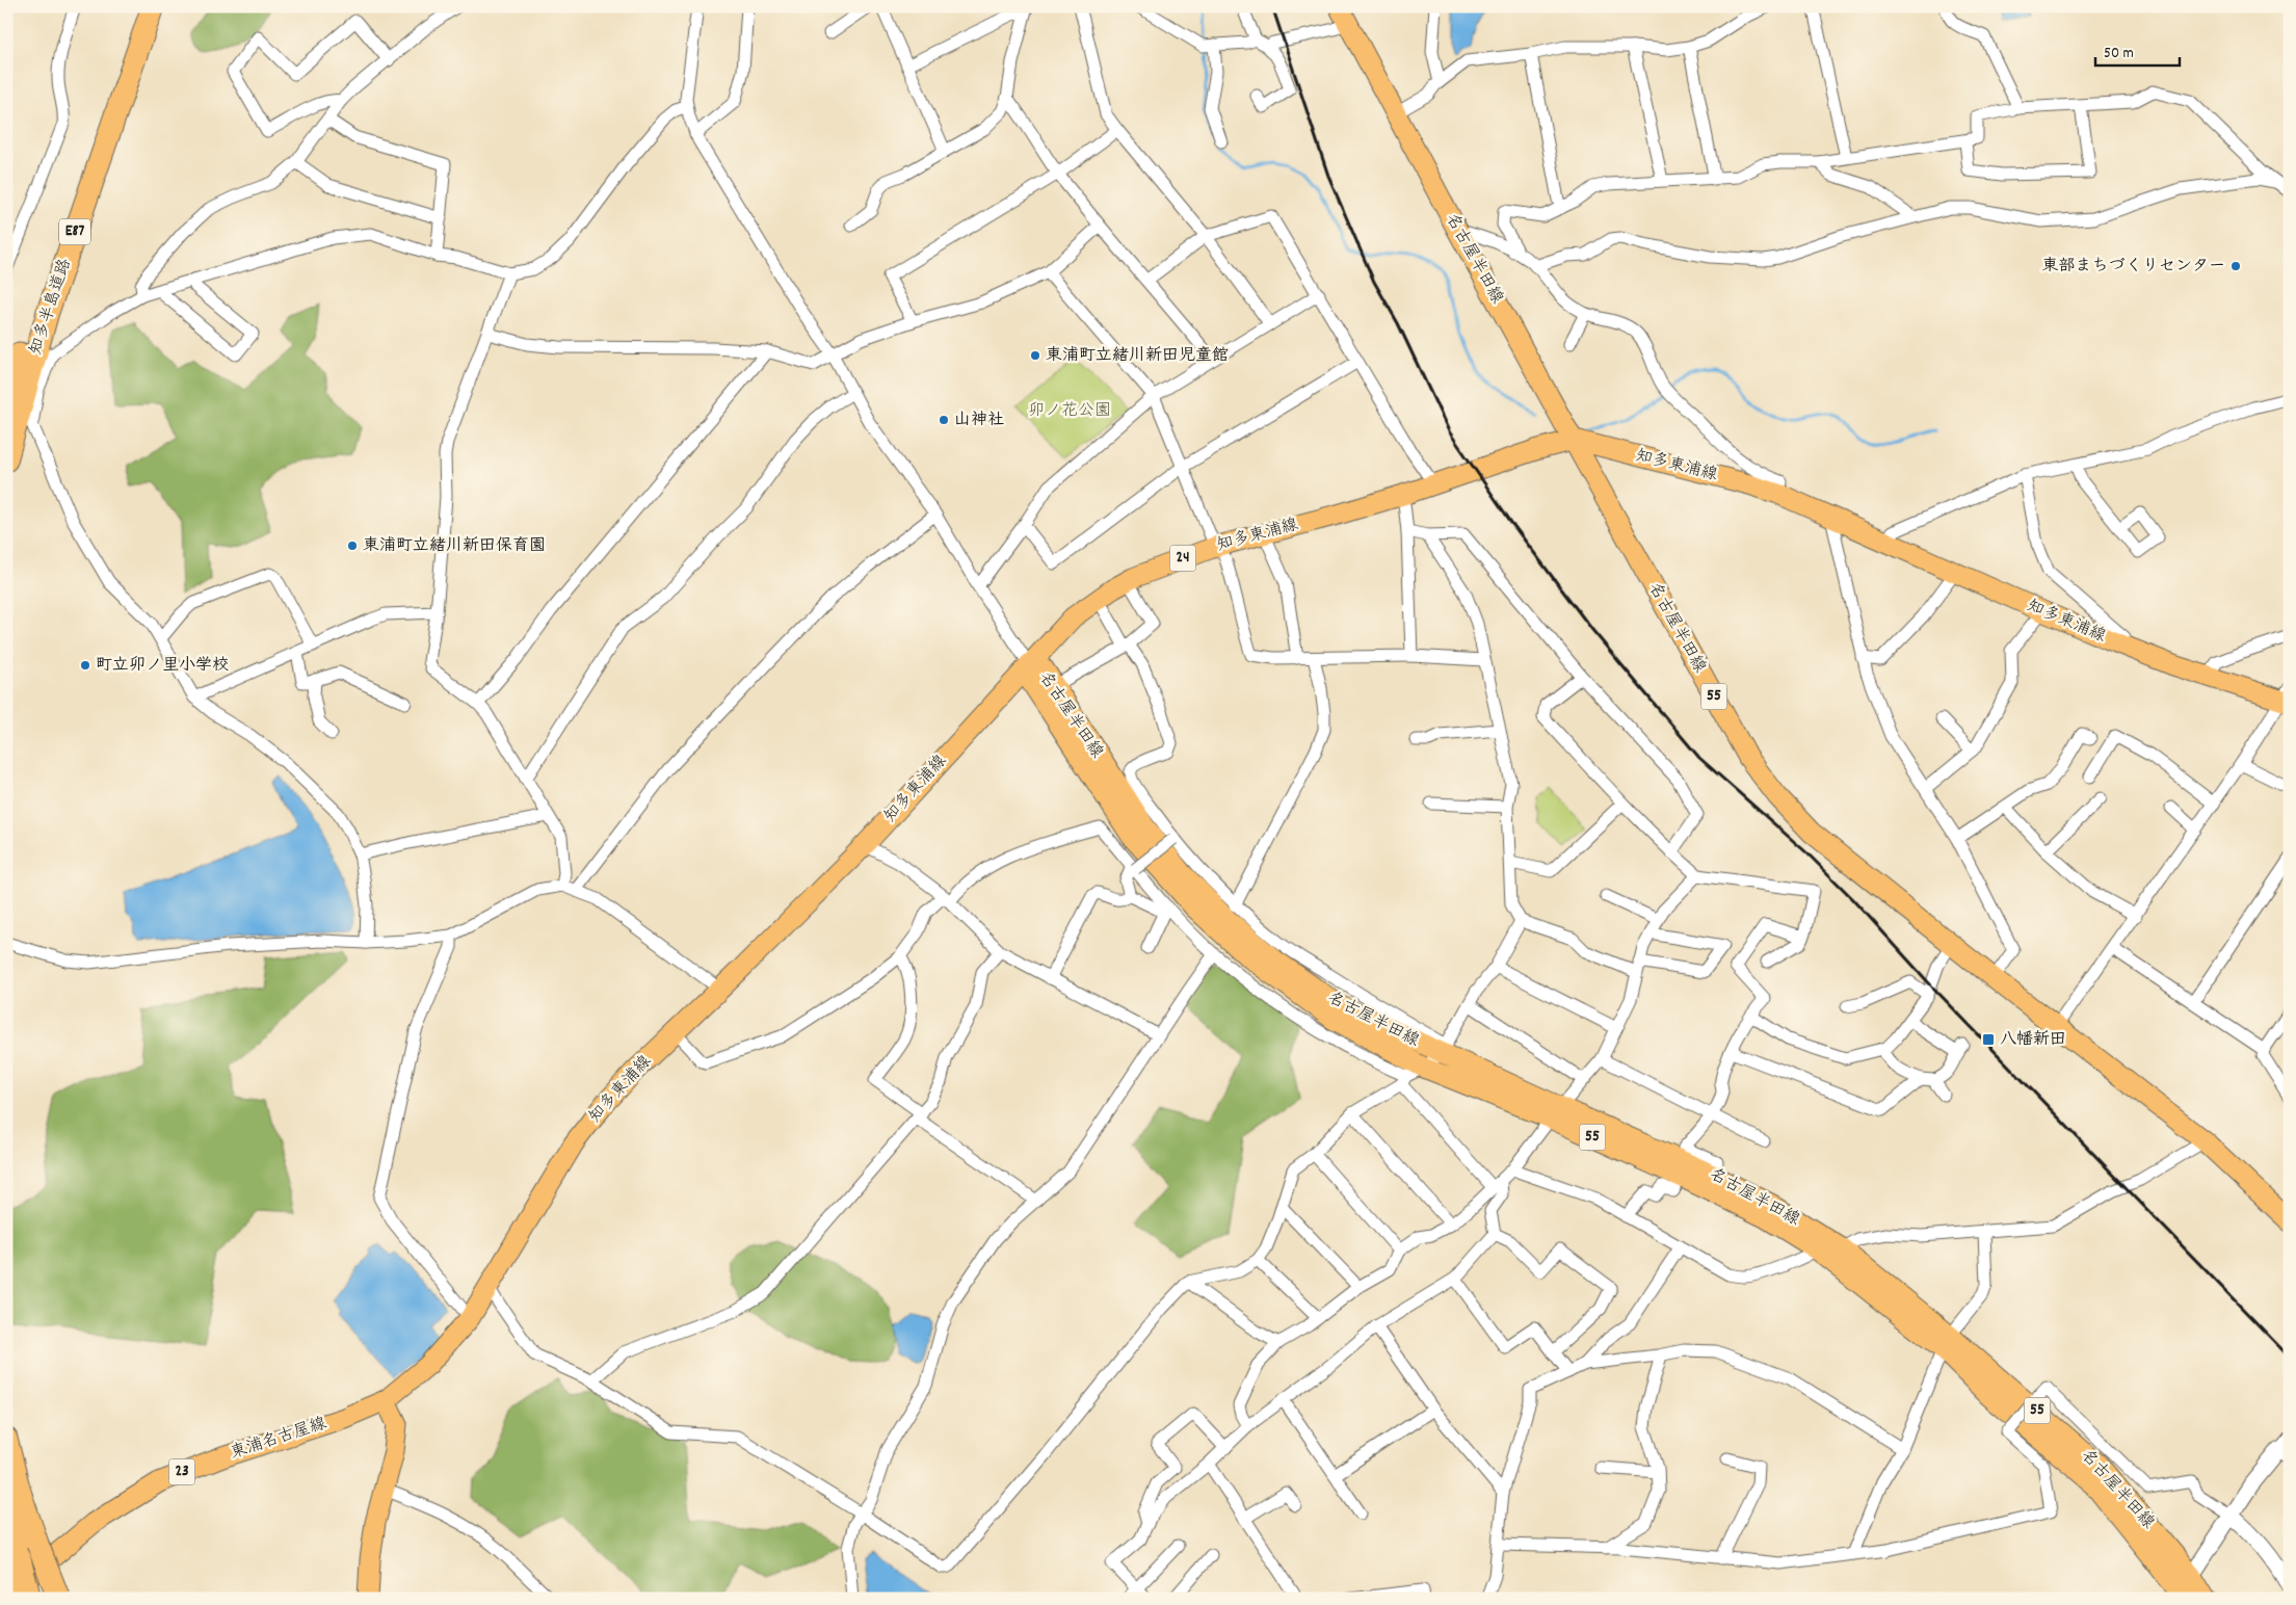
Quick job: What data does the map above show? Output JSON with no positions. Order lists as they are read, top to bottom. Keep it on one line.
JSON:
{"streets":{"highway":["E87","知多半島道路"],"main road":["名古屋半田線","知多東浦線","24","55","東浦名古屋線","23"]},"crossings":[["名古屋半田線","知多東浦線"],["知多東浦線","東浦名古屋線"]],"parks":["卯ノ花公園"],"places":{"other":["東部まちづくりセンター","東浦町立緒川新田児童館","山神社","東浦町立緒川新田保育園","町立卯ノ里小学校"],"transit":["八幡新田"]},"scale_bar":"50 m"}
